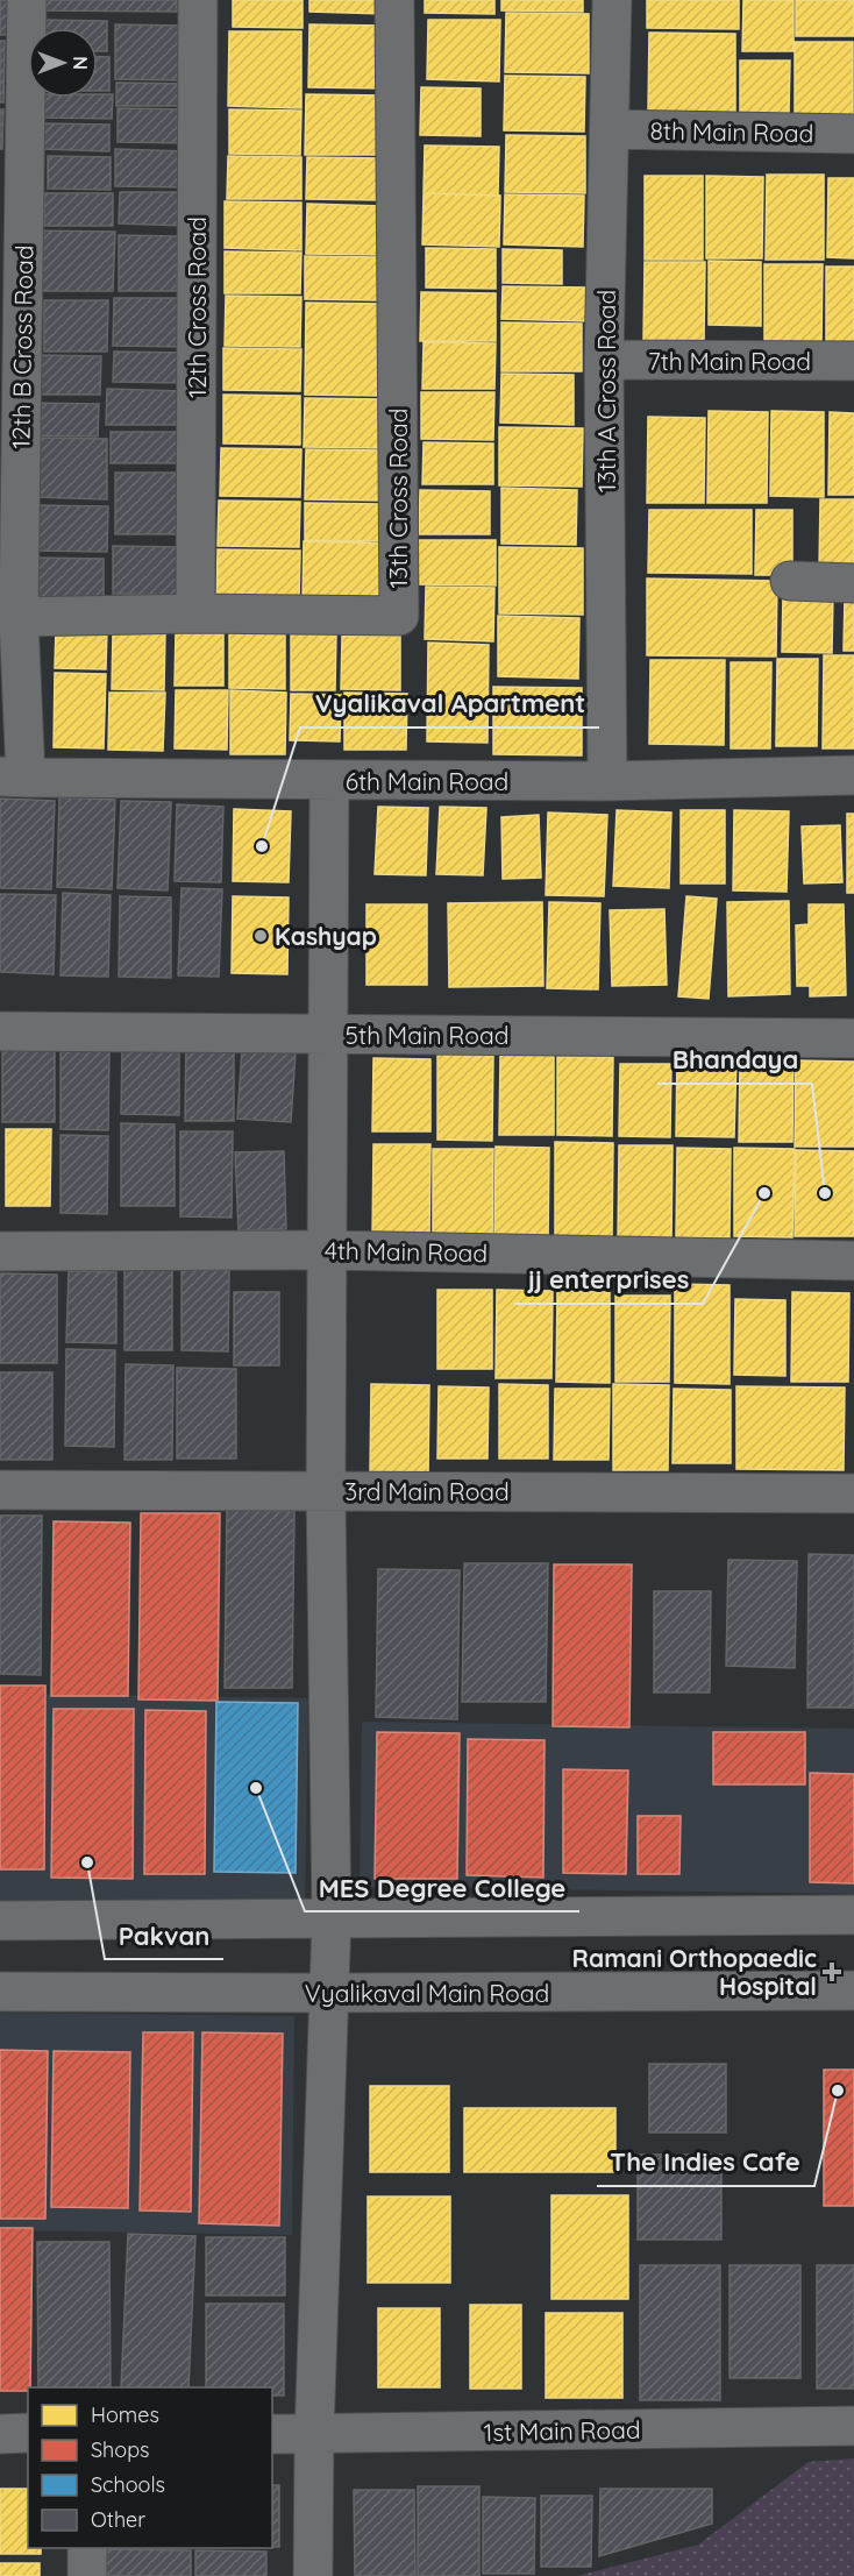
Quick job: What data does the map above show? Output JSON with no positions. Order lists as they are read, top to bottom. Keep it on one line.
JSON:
{"streets":{"street":["8th Main Road","12th Cross Road","12th B Cross Road","7th Main Road","13th A Cross Road","13th Cross Road","6th Main Road","5th Main Road","4th Main Road","3rd Main Road","Vyalikaval Main Road","1st Main Road"]},"crossings":[["8th Main Road","13th A Cross Road"],["12th Cross Road","13th Cross Road"],["12th B Cross Road","13th Cross Road"],["12th B Cross Road","6th Main Road"],["7th Main Road","13th A Cross Road"],["13th A Cross Road","6th Main Road"]],"places":{"other":["Vyalikaval Apartment","Kashyap","jj enterprises","Bhandaya","MES Degree College","Pakvan","The Indies Cafe"],"health":["Ramani Orthopaedic Hospital"]},"legend":["Homes","Shops","Schools","Other"],"north":"right"}
